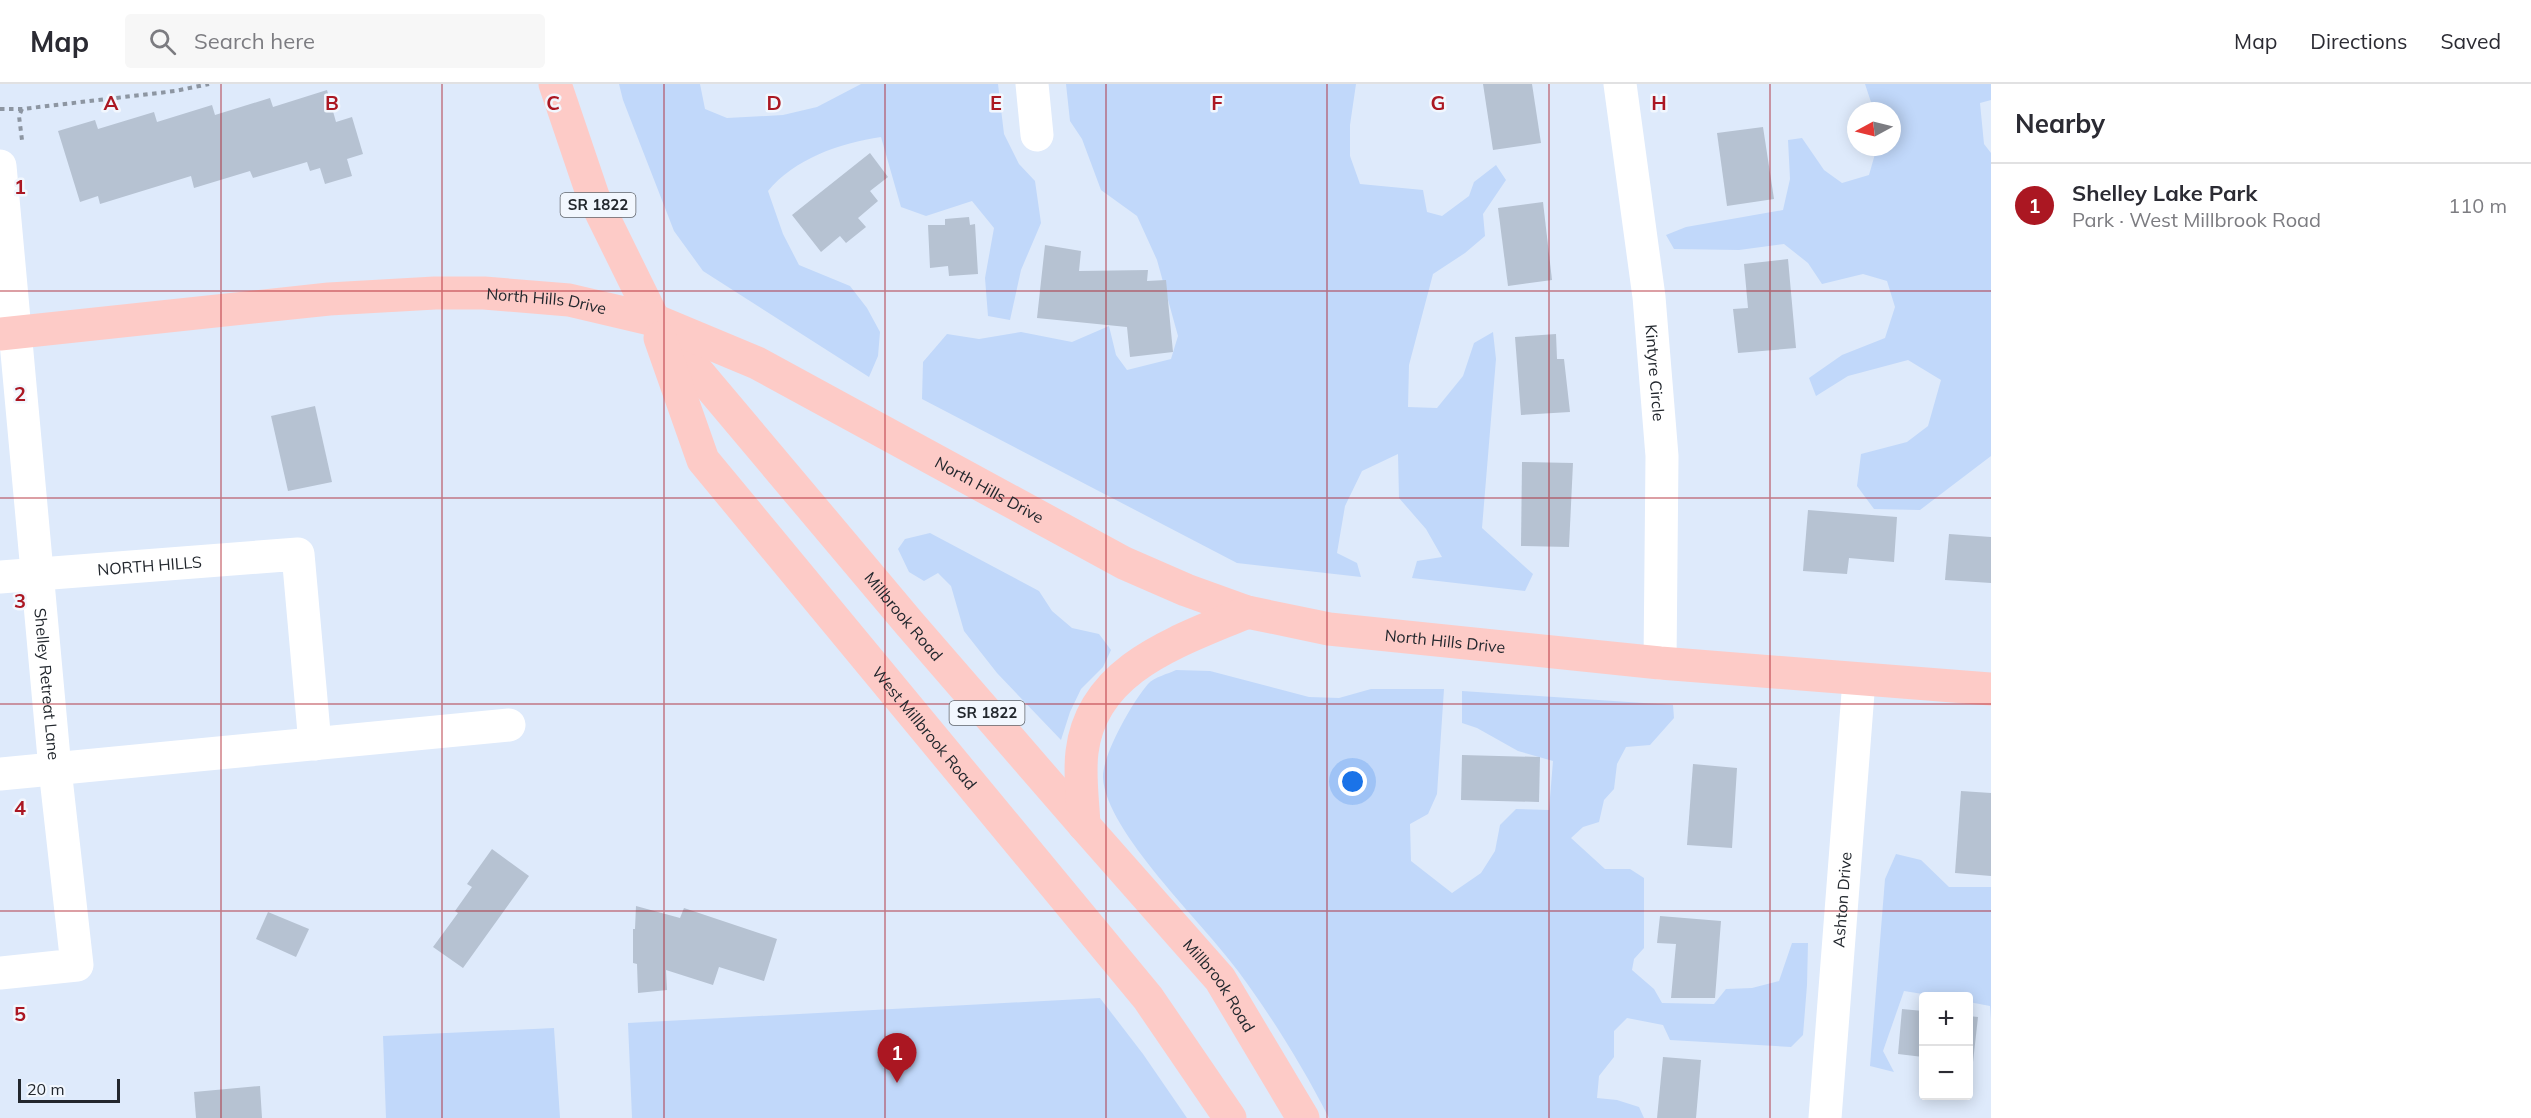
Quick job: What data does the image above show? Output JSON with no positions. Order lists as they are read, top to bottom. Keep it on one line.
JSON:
{"streets":{"main road":["SR 1822","North Hills Drive","Millbrook Road","West Millbrook Road"],"street":["Kintyre Circle","NORTH HILLS","Shelley Retreat Lane","Ashton Drive"]},"crossings":[["North Hills Drive","Kintyre Circle"],["North Hills Drive","Millbrook Road"],["North Hills Drive","Shelley Retreat Lane"],["North Hills Drive","West Millbrook Road"],["North Hills Drive","Ashton Drive"],["NORTH HILLS","Shelley Retreat Lane"],["Millbrook Road","West Millbrook Road"]],"scale_bar":"20 m","north":"left","page":{"header":"Map","search":"Search here","nav":["Map","Directions","Saved"],"heading":"Nearby","list":[{"mark":"1","name":"Shelley Lake Park","note":"Park · West Millbrook Road","value":"110 m"}],"map_buttons":["+","−"],"pins":"1","scale":"20 m"},"grid":{"columns":["A","B","C","D","E","F","G","H"],"rows":["1","2","3","4","5"]}}
